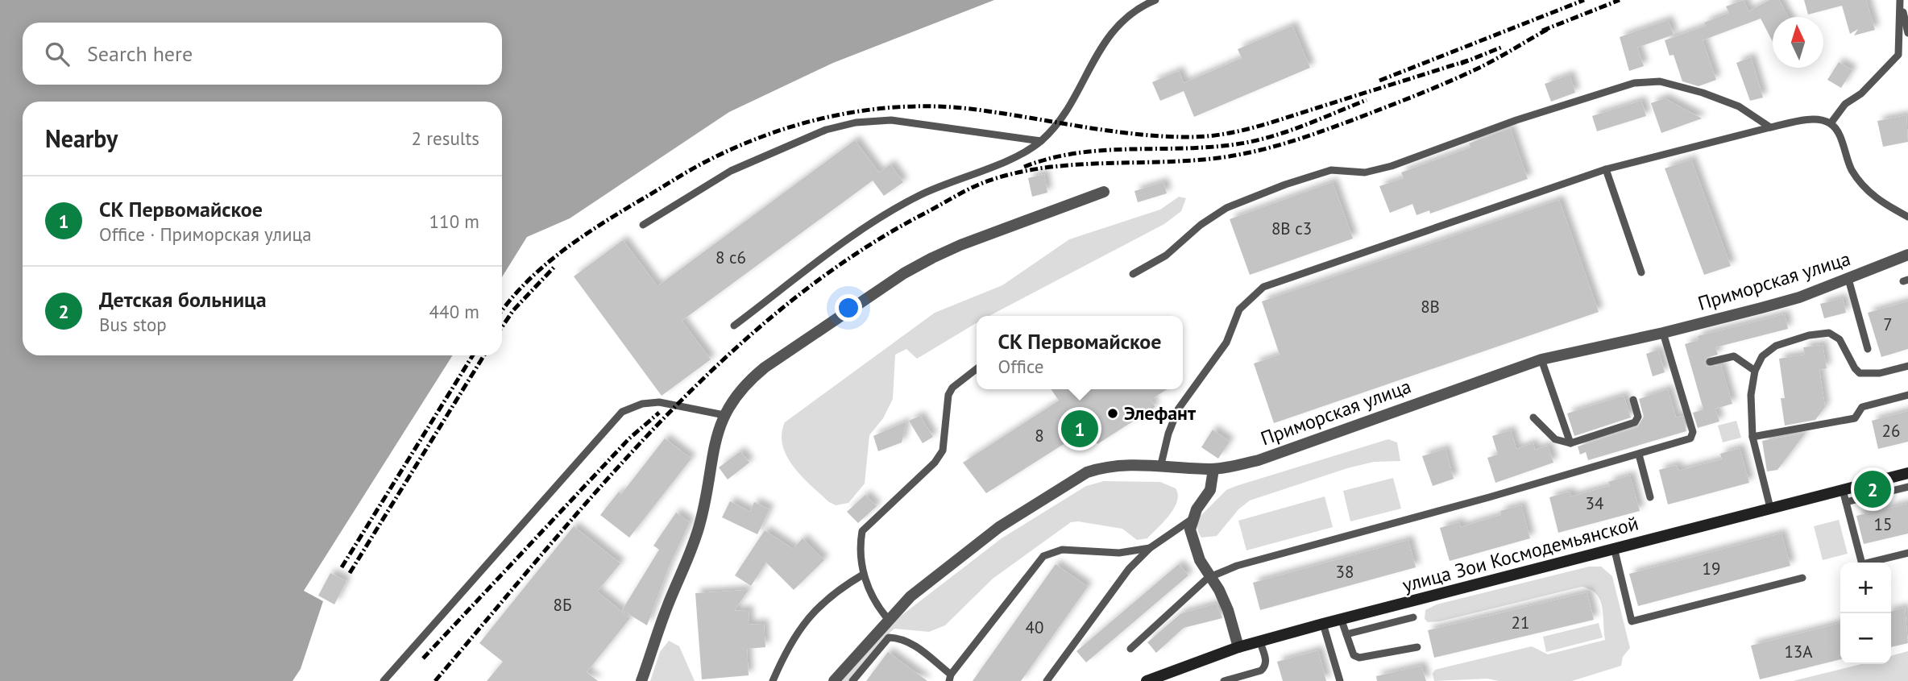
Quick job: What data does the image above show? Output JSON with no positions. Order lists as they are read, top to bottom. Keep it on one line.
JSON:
{"streets":{"main road":["улица Зои Космодемьянской"],"street":["Приморская улица"]},"places":["Элефант"],"house_numbers":["8В с3","8 с6","8В","7","26","8","34","15","19","38","8Б","21","40","13А"],"north":"top","page":{"search":"Search here","heading":["Nearby","2 results"],"list":[{"mark":"1","name":"СК Первомайское","note":"Office · Приморская улица","value":"110 m"},{"mark":"2","name":"Детская больница","note":"Bus stop","value":"440 m"}],"popup":["СК Первомайское","Office"],"pins":["1","2"],"map_buttons":["+","−"]}}
